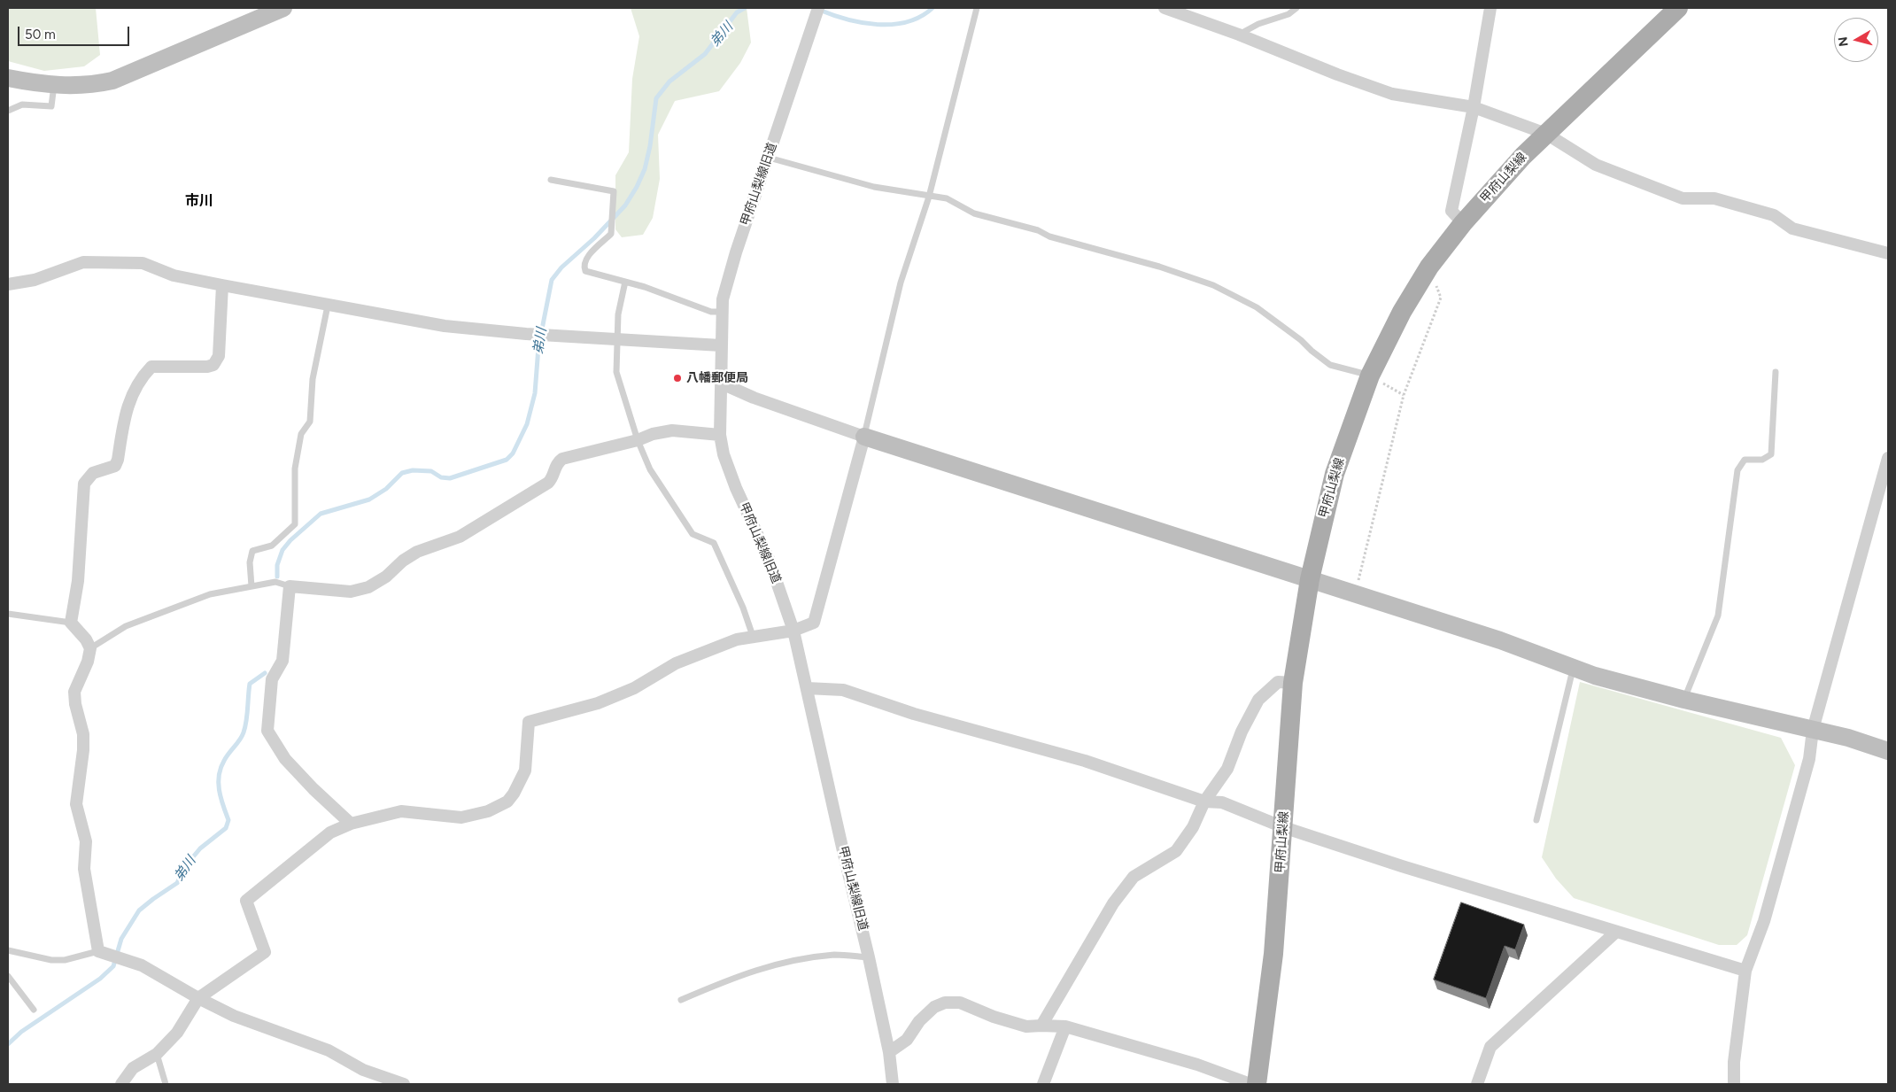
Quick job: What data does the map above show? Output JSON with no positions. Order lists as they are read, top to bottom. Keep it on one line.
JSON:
{"streets":{"main road":["甲府山梨線"],"street":["甲府山梨線旧道"]},"districts":["市川"],"water":["弟川"],"places":["八幡郵便局"],"scale_bar":"50 m","north":"left"}
